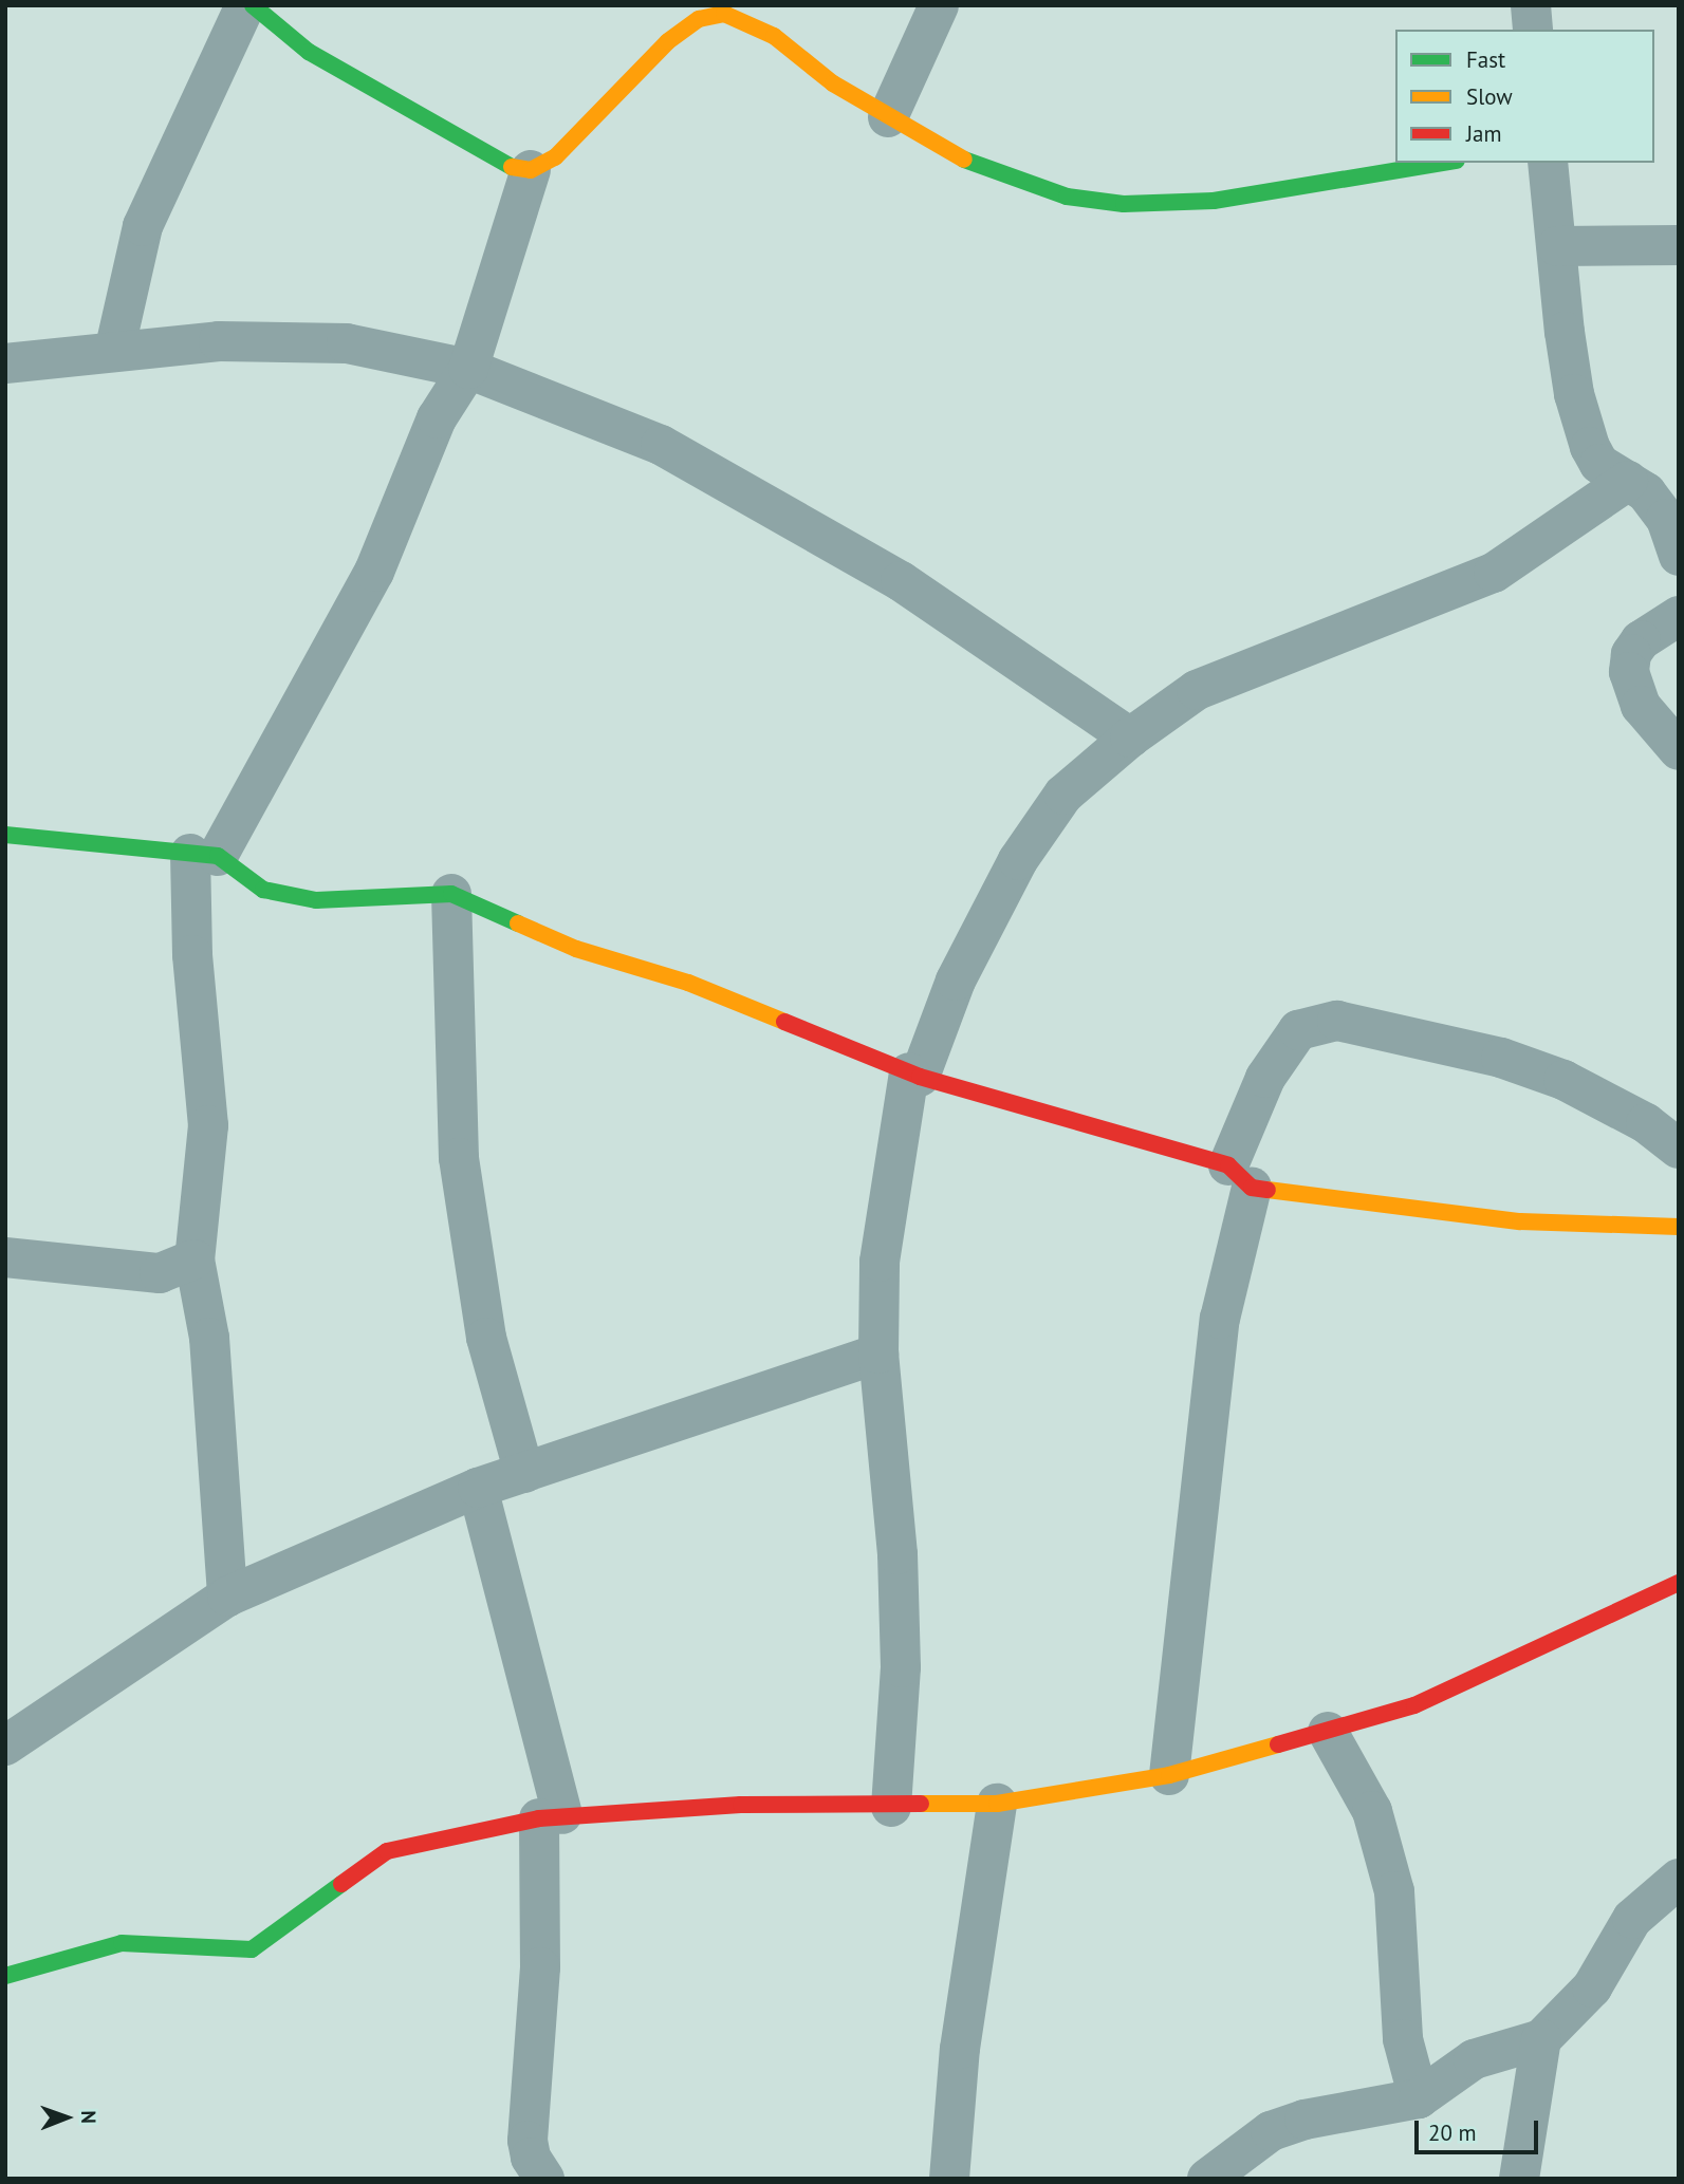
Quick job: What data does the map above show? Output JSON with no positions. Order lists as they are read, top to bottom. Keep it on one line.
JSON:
{"legend":["Fast","Slow","Jam"],"scale_bar":"20 m","north":"right"}
